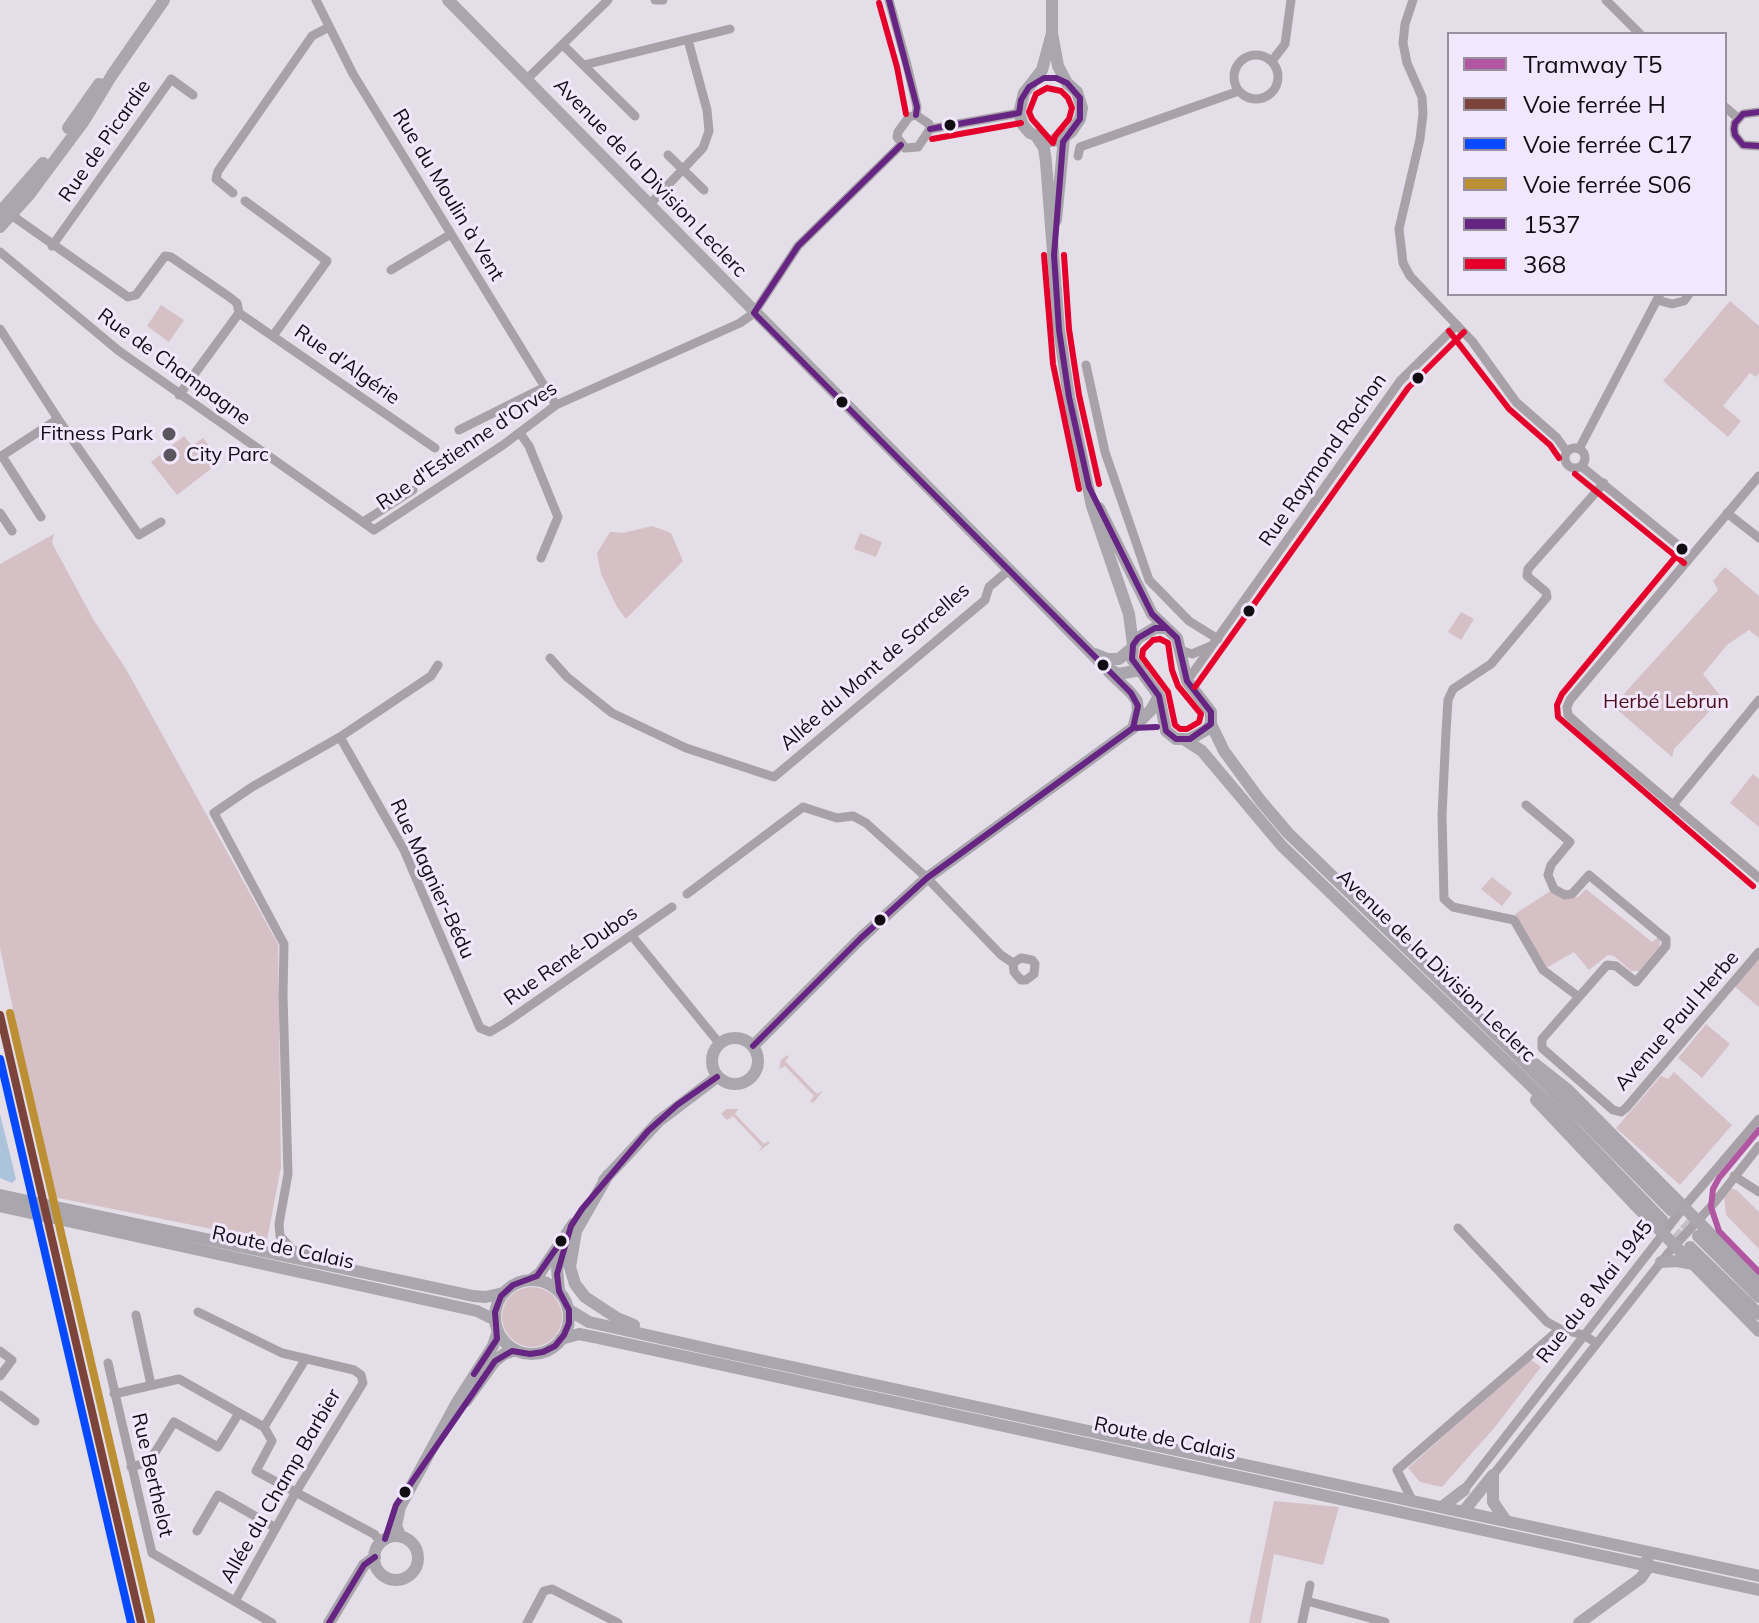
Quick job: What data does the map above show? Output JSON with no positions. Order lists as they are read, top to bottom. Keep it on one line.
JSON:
{"streets":{"main road":["Avenue de la Division Leclerc","Route de Calais"],"street":["Rue de Picardie","Rue du Moulin à Vent","Rue d'Algérie","Rue de Champagne","Rue d'Estienne d'Orves","Rue Raymond Rochon","Allée du Mont de Sarcelles","Rue Magnier-Bédu","Rue René-Dubos","Avenue Paul Herbe","Rue du 8 Mai 1945","Rue Berthelot","Allée du Champ Barbier"]},"crossings":[["Rue de Picardie","Rue d'Algérie"],["Avenue de la Division Leclerc","Rue d'Estienne d'Orves"],["Avenue de la Division Leclerc","Rue Raymond Rochon"],["Avenue de la Division Leclerc","Allée du Mont de Sarcelles"],["Avenue de la Division Leclerc","Rue du 8 Mai 1945"],["Rue du Moulin à Vent","Rue d'Estienne d'Orves"],["Rue de Champagne","Rue d'Estienne d'Orves"],["Rue Magnier-Bédu","Rue René-Dubos"],["Rue Berthelot","Allée du Champ Barbier"]],"parks":["Herbé Lebrun"],"places":["Fitness Park","City Parc"],"lines":["transit line 1537","transit line 368","rail line S06","rail line H","rail line C17","tram line T5"],"legend":["Tramway T5","Voie ferrée H","Voie ferrée C17","Voie ferrée S06","1537","368"]}
